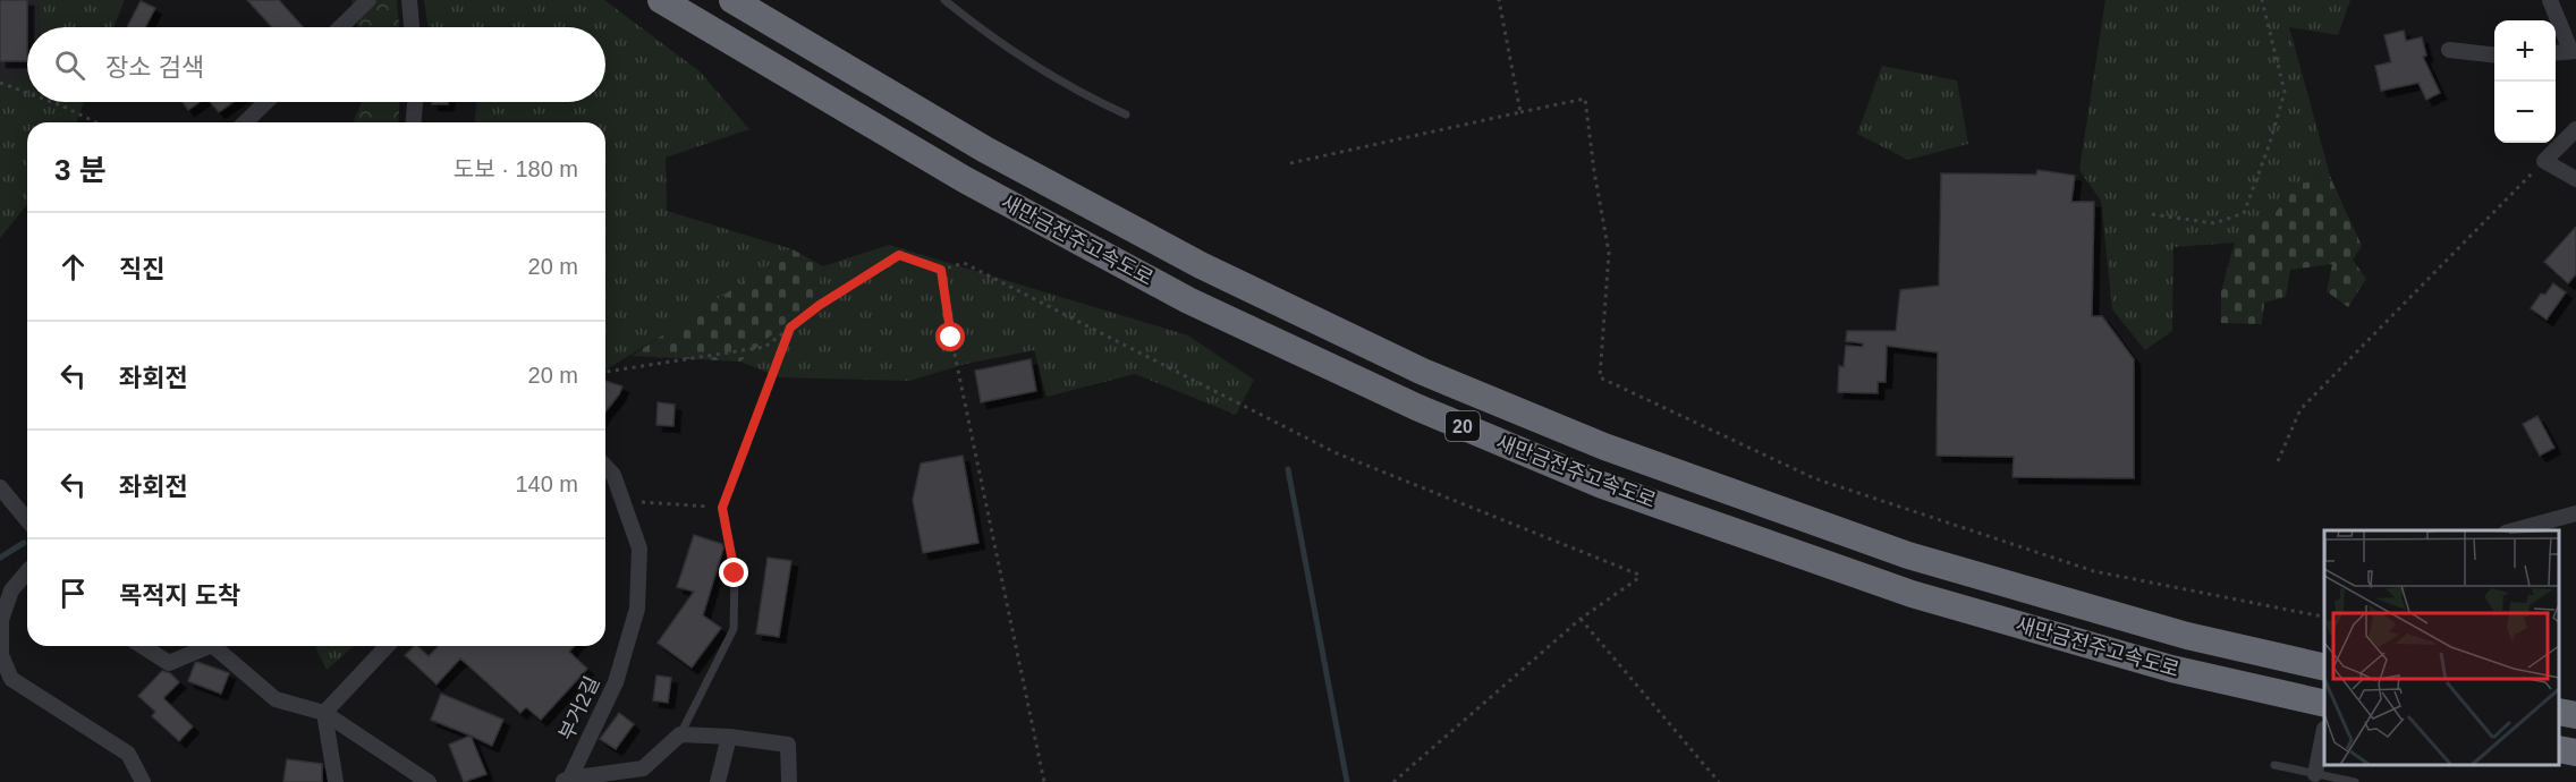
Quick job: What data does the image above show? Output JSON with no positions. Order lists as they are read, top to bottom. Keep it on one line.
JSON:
{"streets":{"highway":["새만금전주고속도로","20"],"street":["부거2길"]},"page":{"map_buttons":["+","−"],"search":"장소 검색","heading":["3 분","도보 · 180 m"],"list":[["직진","20 m"],["좌회전","20 m"],["좌회전","140 m"],"목적지 도착"]}}
